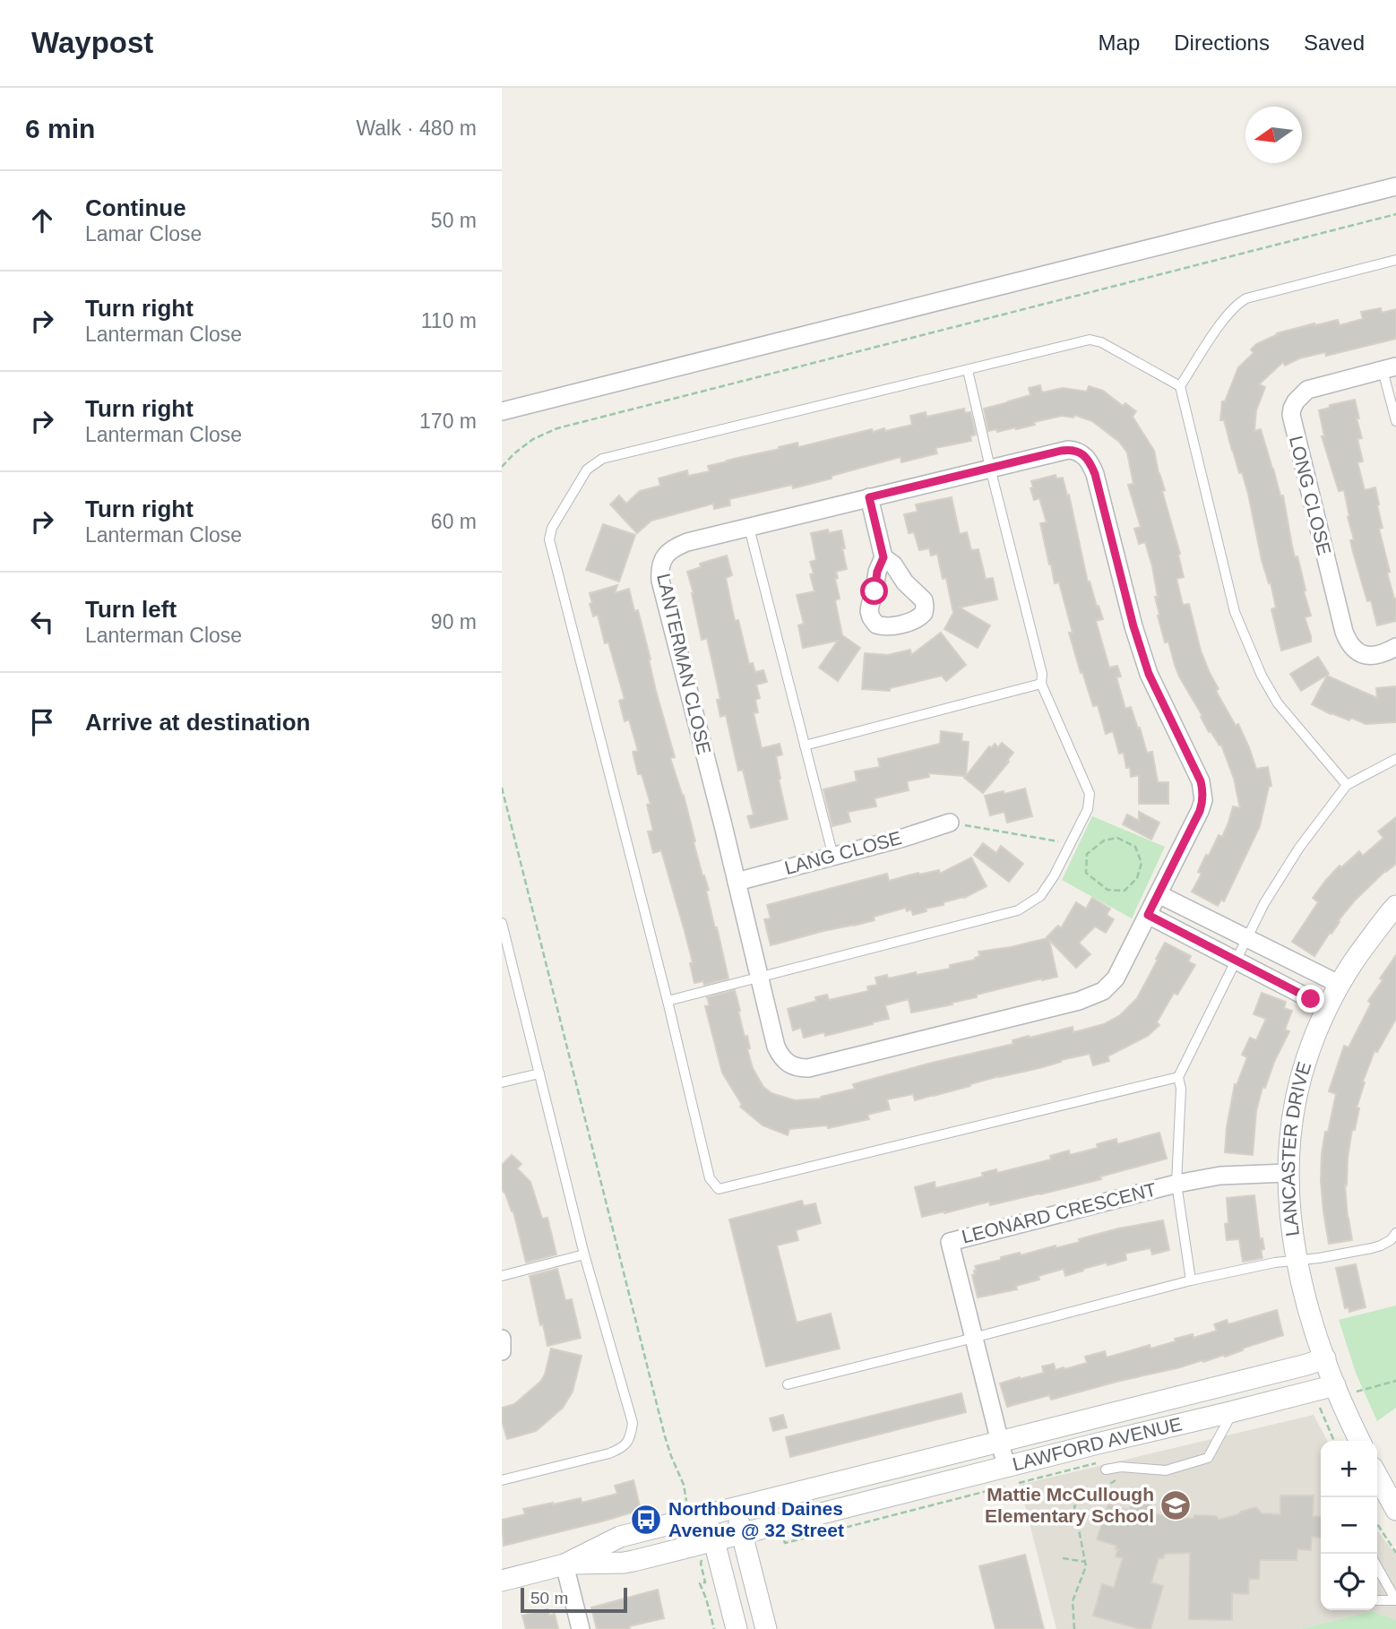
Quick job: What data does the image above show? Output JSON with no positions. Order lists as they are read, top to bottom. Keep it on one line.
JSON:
{"streets":{"street":["LONG CLOSE","LANTERMAN CLOSE","LANG CLOSE","LANCASTER DRIVE","LEONARD CRESCENT","LAWFORD AVENUE"]},"crossings":[["LANTERMAN CLOSE","LANG CLOSE"],["LANCASTER DRIVE","LEONARD CRESCENT"],["LANCASTER DRIVE","LAWFORD AVENUE"],["LEONARD CRESCENT","LAWFORD AVENUE"]],"places":{"school or university":["Mattie McCullough Elementary School"],"bus stop":["Northbound Daines Avenue @ 32 Street"]},"scale_bar":"50 m","north":"left","page":{"header":"Waypost","nav":["Map","Directions","Saved"],"heading":["6 min","Walk · 480 m"],"list":[["Continue","Lamar Close","50 m"],["Turn right","Lanterman Close","110 m"],["Turn right","Lanterman Close","170 m"],["Turn right","Lanterman Close","60 m"],["Turn left","Lanterman Close","90 m"],"Arrive at destination"],"map_buttons":["+","−"],"scale":"50 m"}}
